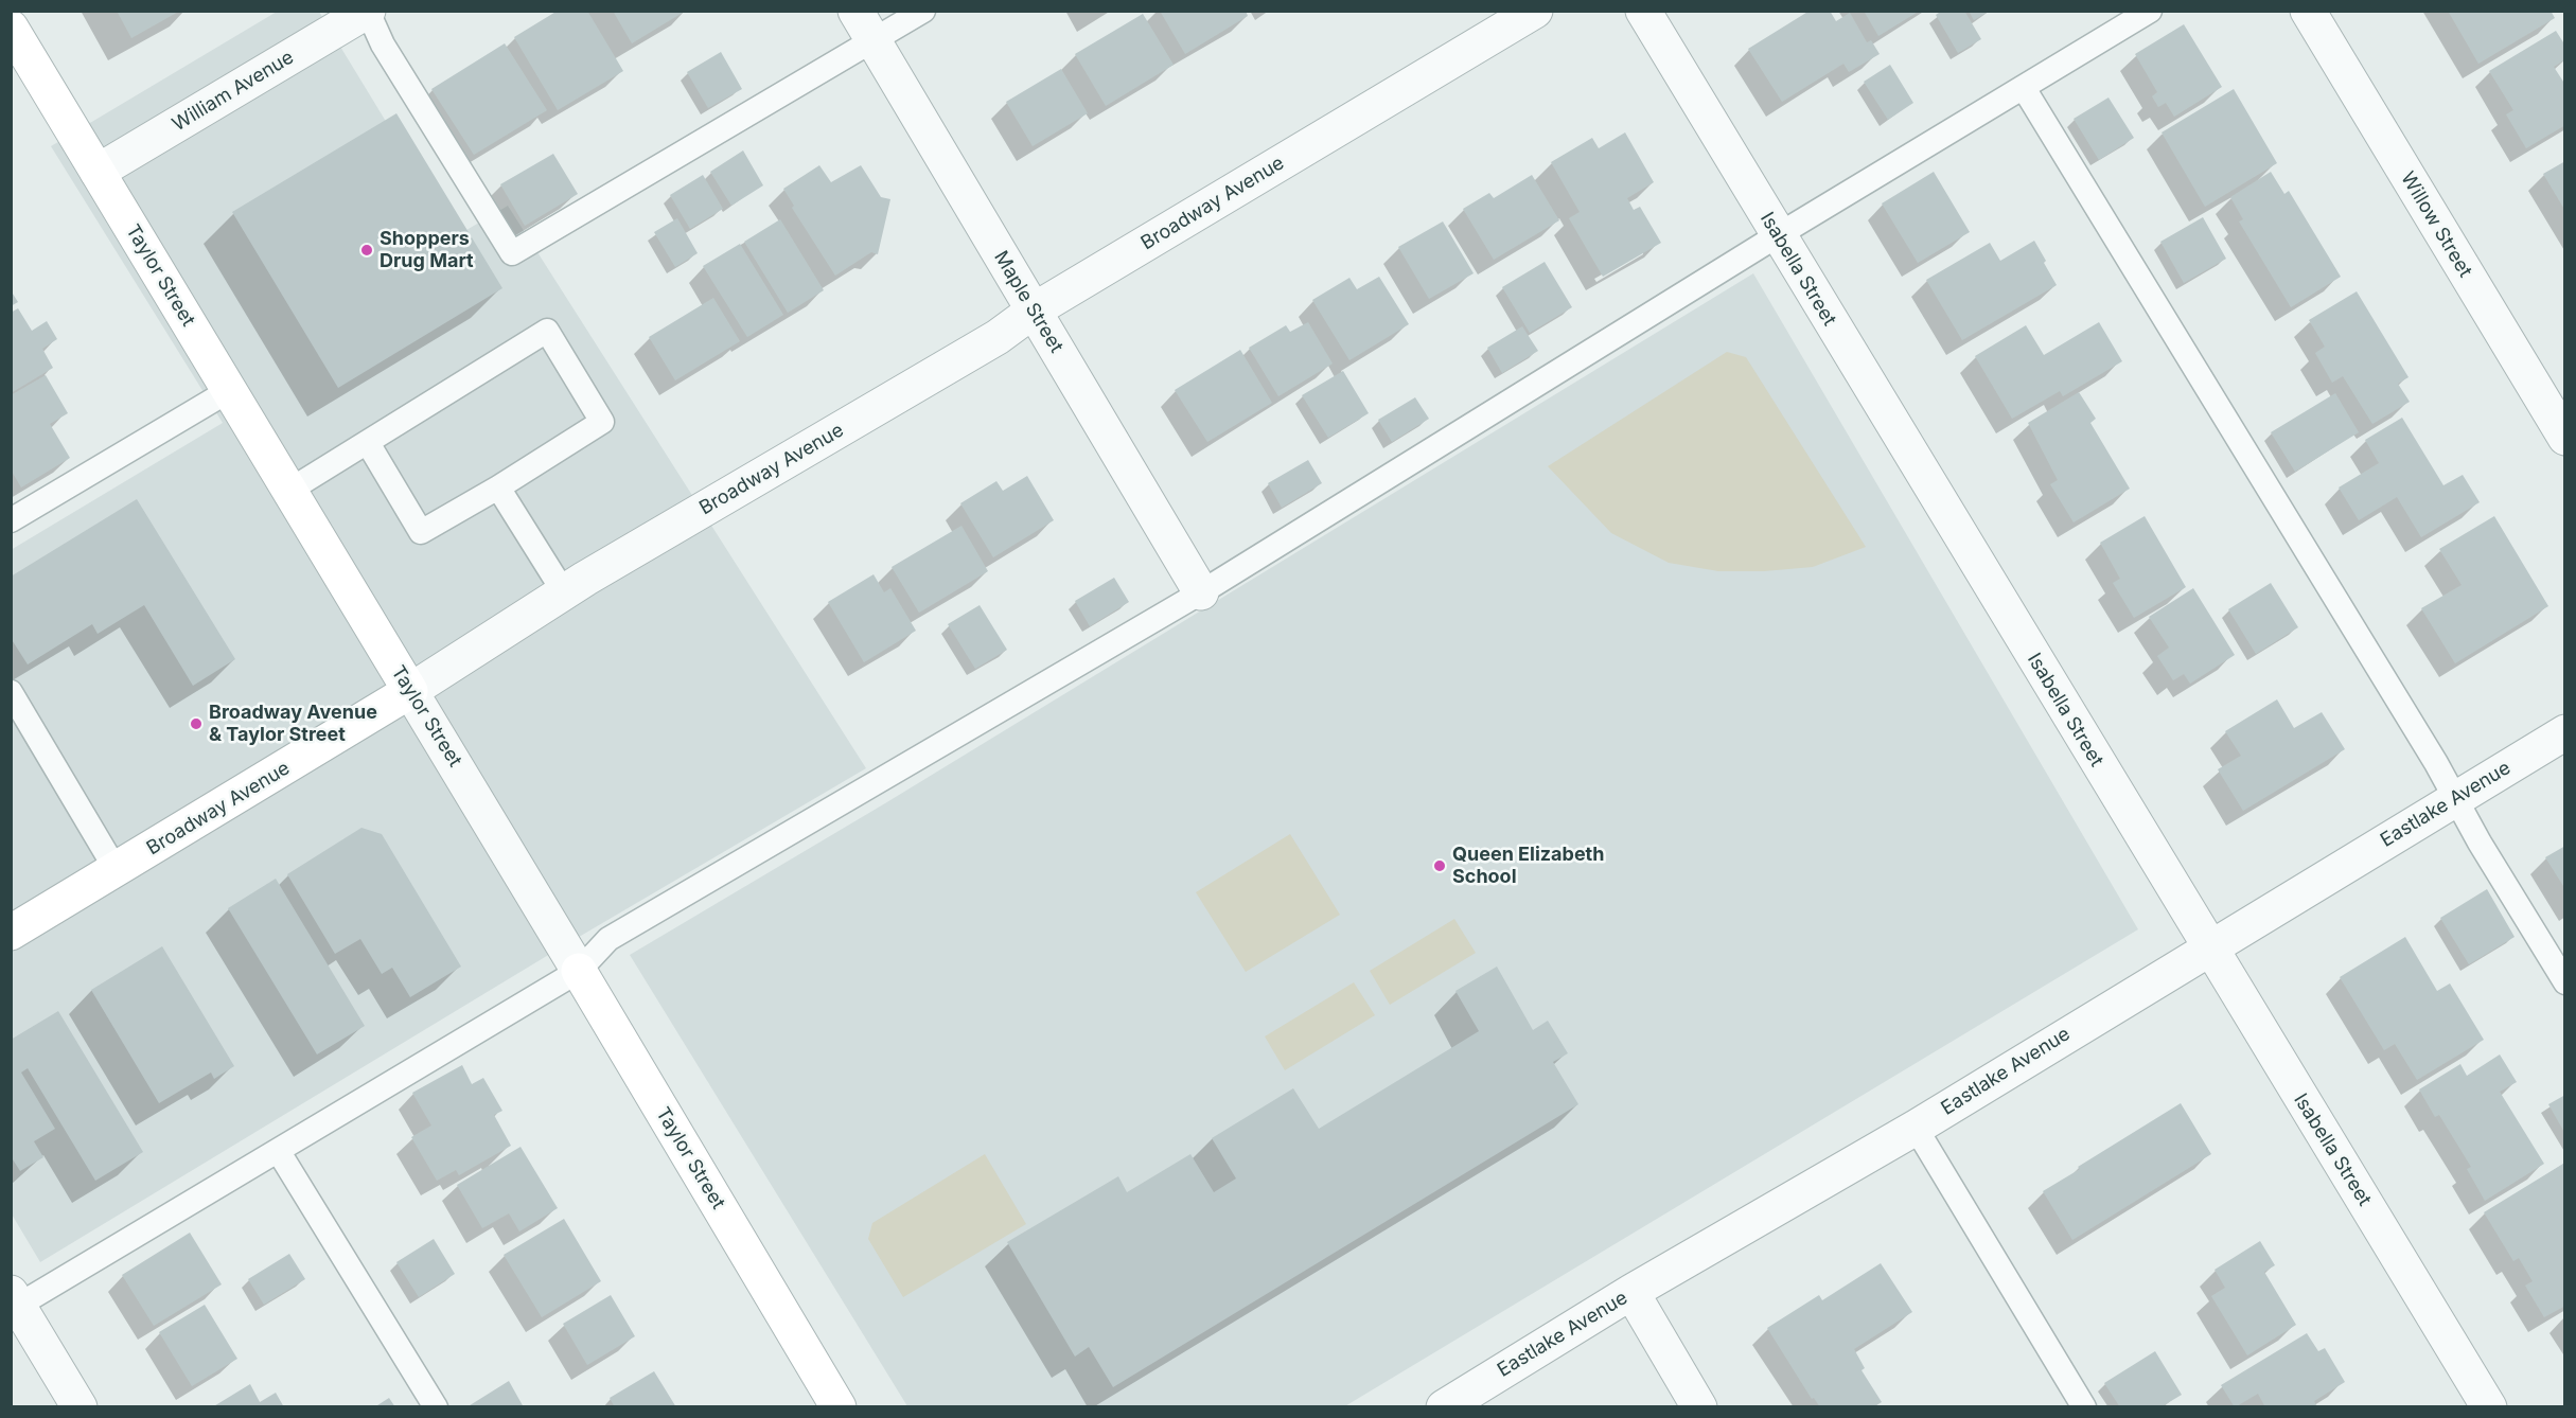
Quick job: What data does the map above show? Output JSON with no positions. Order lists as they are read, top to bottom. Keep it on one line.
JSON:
{"streets":{"main road":["Broadway Avenue","Taylor Street"],"street":["William Avenue","Willow Street","Isabella Street","Maple Street","Eastlake Avenue"]},"crossings":[["William Avenue","Taylor Street"],["Broadway Avenue","Taylor Street"],["Broadway Avenue","Maple Street"],["Isabella Street","Eastlake Avenue"]],"places":["Shoppers Drug Mart","Broadway Avenue & Taylor Street","Queen Elizabeth School"]}
